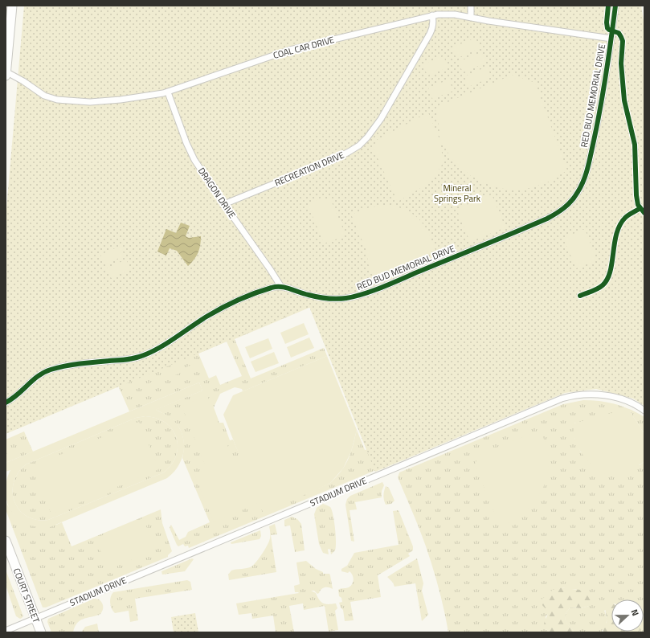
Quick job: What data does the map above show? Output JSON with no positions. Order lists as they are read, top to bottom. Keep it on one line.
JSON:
{"streets":{"main road":["COURT STREET"],"street":["COAL CAR DRIVE","RED BUD MEMORIAL DRIVE","RECREATION DRIVE","DRAGON DRIVE","STADIUM DRIVE"]},"crossings":[["COAL CAR DRIVE","RED BUD MEMORIAL DRIVE"],["COAL CAR DRIVE","RECREATION DRIVE"],["COAL CAR DRIVE","DRAGON DRIVE"],["RED BUD MEMORIAL DRIVE","DRAGON DRIVE"],["RECREATION DRIVE","DRAGON DRIVE"],["STADIUM DRIVE","COURT STREET"]],"parks":["Mineral Springs Park"],"north":"right"}
